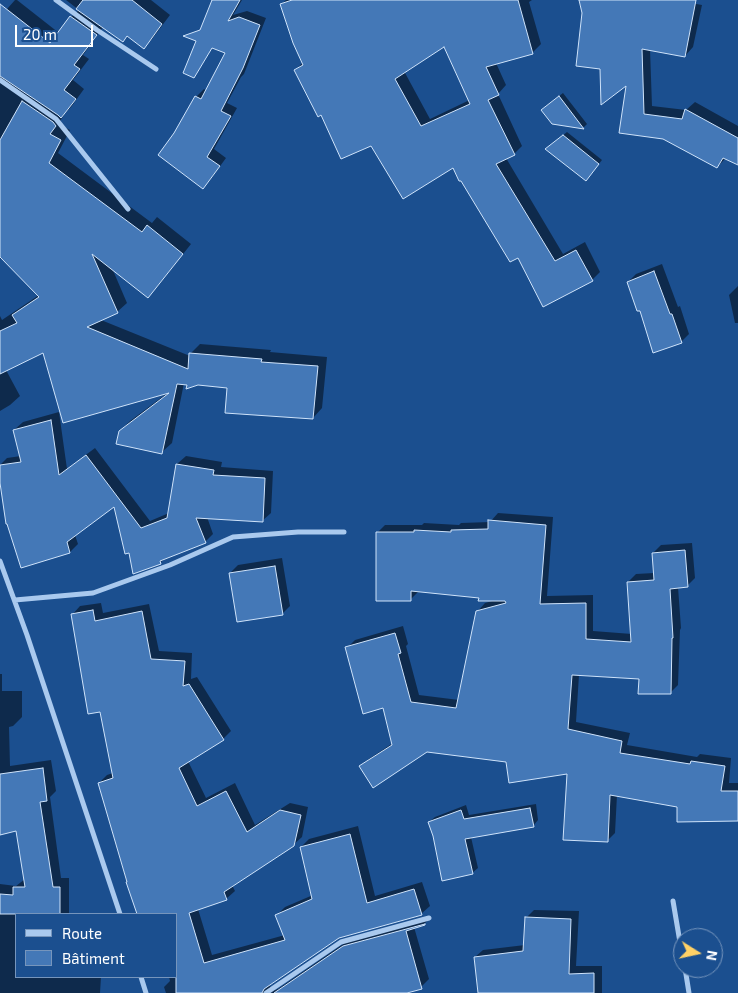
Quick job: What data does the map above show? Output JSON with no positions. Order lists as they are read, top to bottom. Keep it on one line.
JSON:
{"legend":["Route","Bâtiment"],"scale_bar":"20 m","north":"right"}
